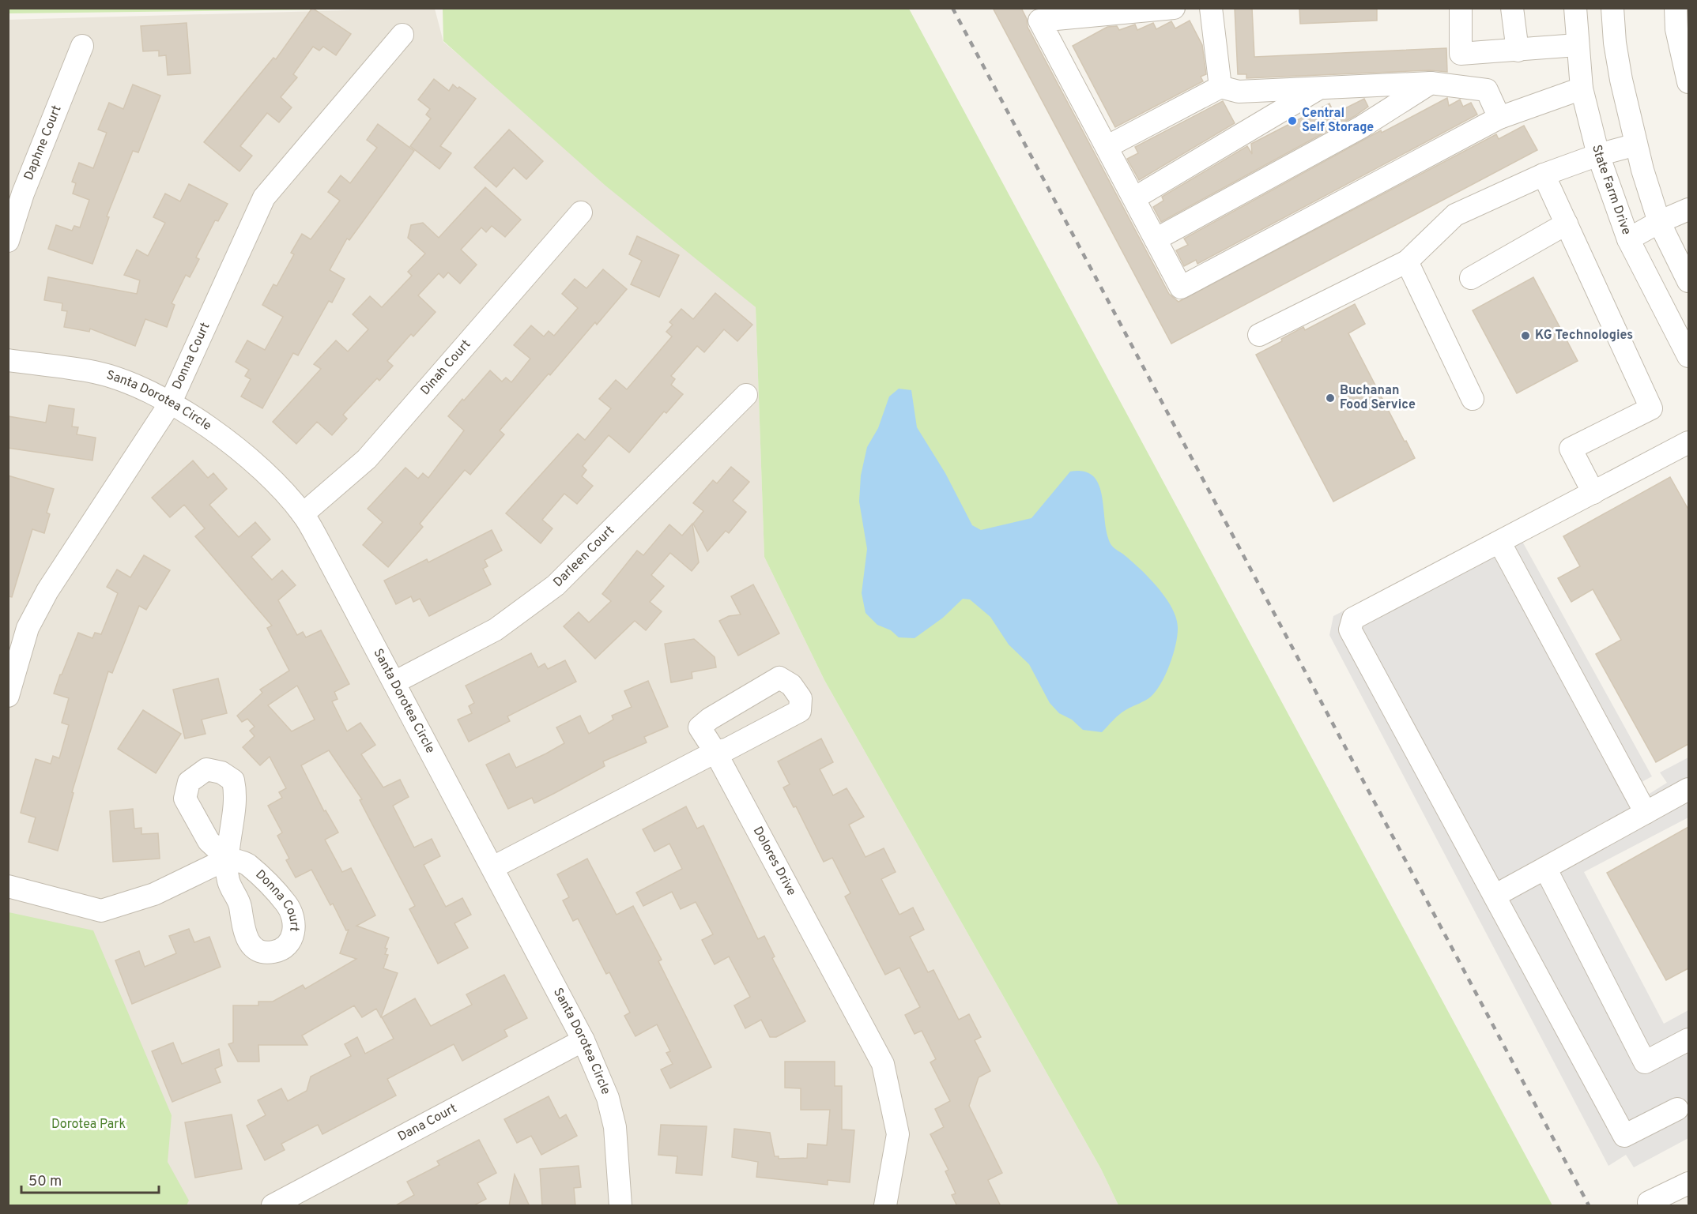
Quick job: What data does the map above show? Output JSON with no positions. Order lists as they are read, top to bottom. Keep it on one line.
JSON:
{"streets":{"street":["Daphne Court","State Farm Drive","Donna Court","Dinah Court","Santa Dorotea Circle","Darleen Court","Dolores Drive","Dana Court"]},"crossings":[["Donna Court","Santa Dorotea Circle"],["Dinah Court","Santa Dorotea Circle"],["Santa Dorotea Circle","Darleen Court"],["Santa Dorotea Circle","Dolores Drive"],["Santa Dorotea Circle","Dana Court"]],"parks":["Dorotea Park"],"places":["Central Self Storage","KG Technologies","Buchanan Food Service"],"scale_bar":"50 m"}
